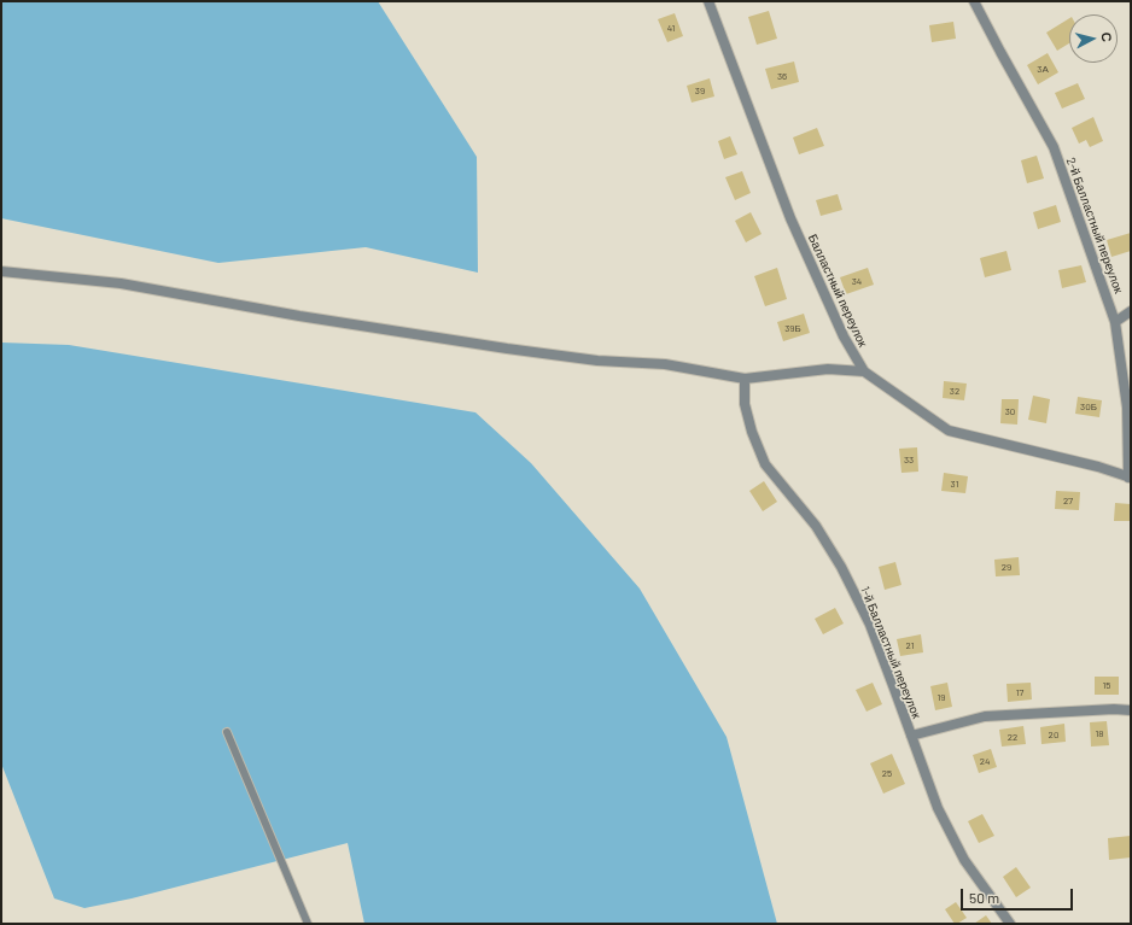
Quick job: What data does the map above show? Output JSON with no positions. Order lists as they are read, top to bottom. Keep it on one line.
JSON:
{"streets":{"street":["2-й Балластный переулок","Балластный переулок","1-й Балластный переулок"]},"crossings":[["2-й Балластный переулок","Балластный переулок"]],"house_numbers":["41","3А","36","39","34","39Б","32","30Б","30","33","31","27","29","21","15","17","19","18","20","22","24","25"],"scale_bar":"50 m","north":"right"}
